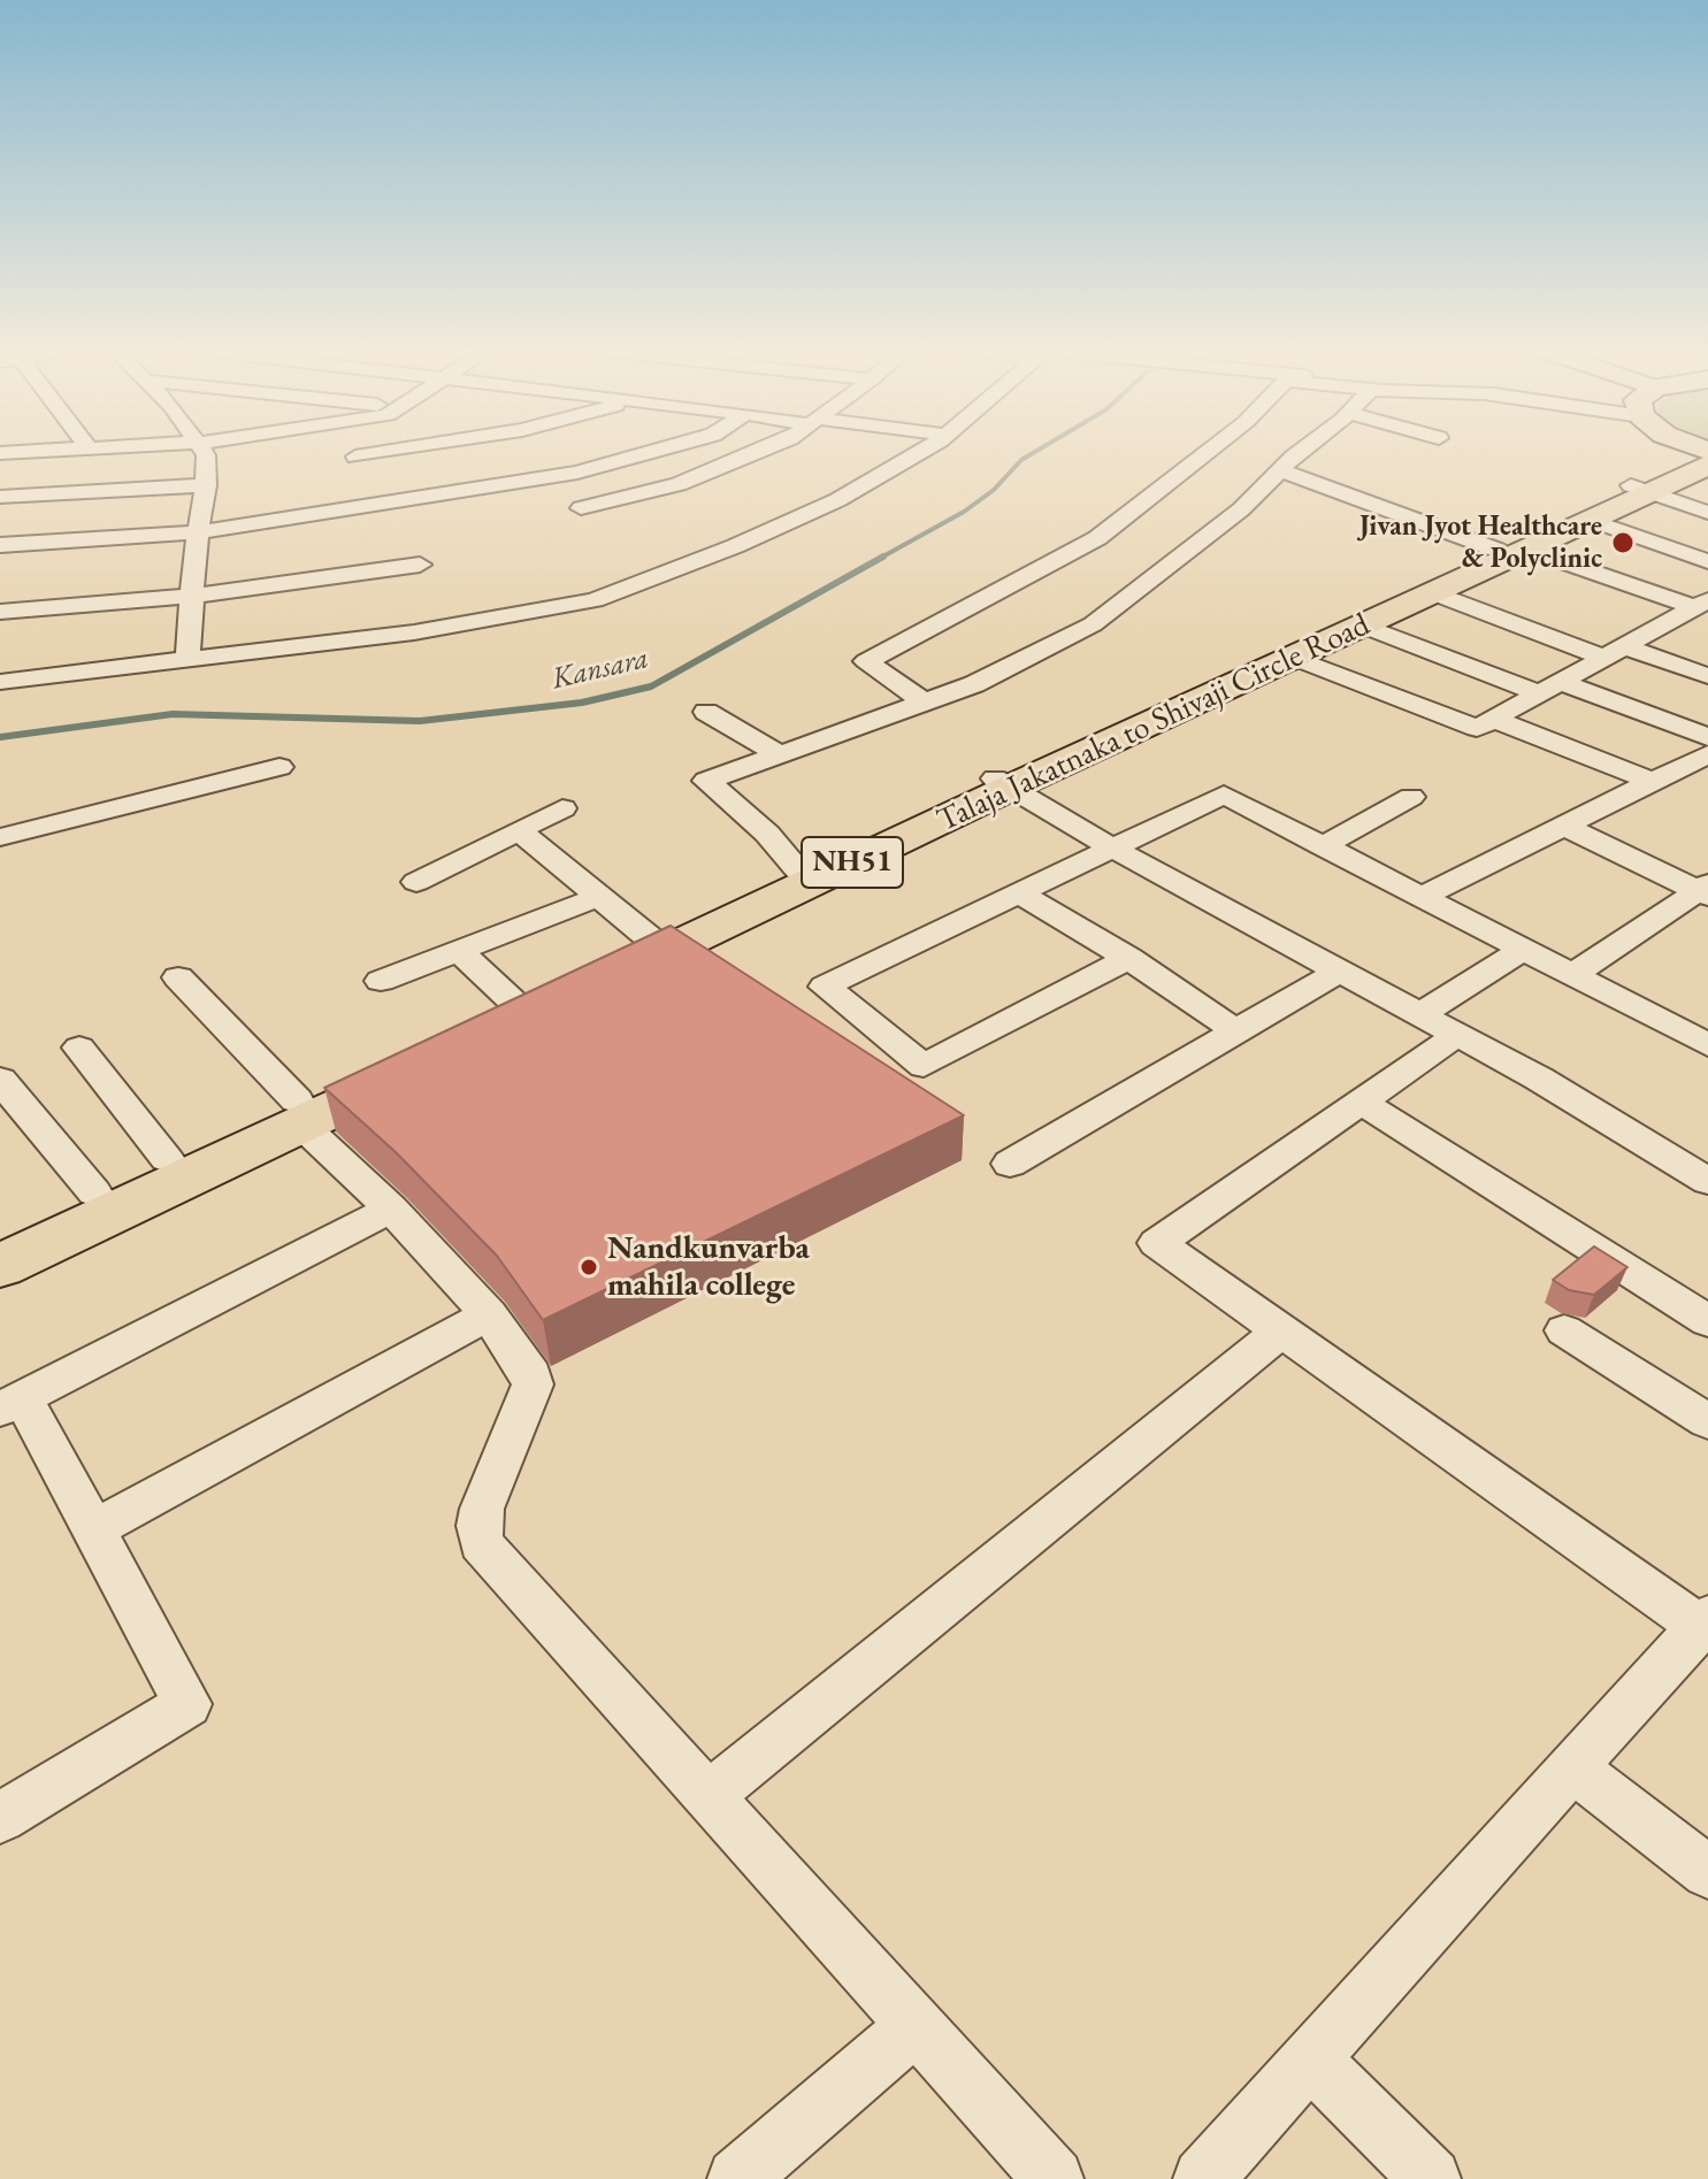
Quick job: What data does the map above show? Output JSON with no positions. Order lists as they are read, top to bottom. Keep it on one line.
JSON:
{"streets":{"highway":["Talaja Jakatnaka to Shivaji Circle Road","NH51"]},"water":["Kansara"],"places":["Jivan Jyot Healthcare & Polyclinic","Nandkunvarba mahila college"]}
